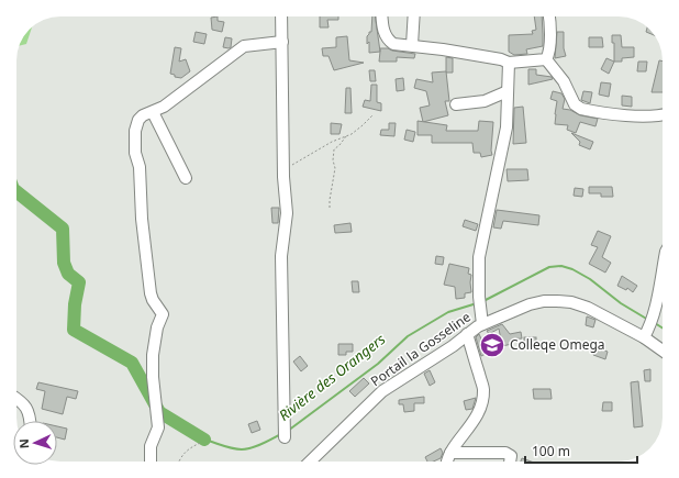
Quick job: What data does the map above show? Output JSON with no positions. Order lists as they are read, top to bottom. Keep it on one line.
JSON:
{"streets":{"street":["Portail la Gosseline"]},"water":["Rivière des Orangers"],"places":{"school or university":["Colleqe Omega"]},"scale_bar":"100 m","north":"left"}
